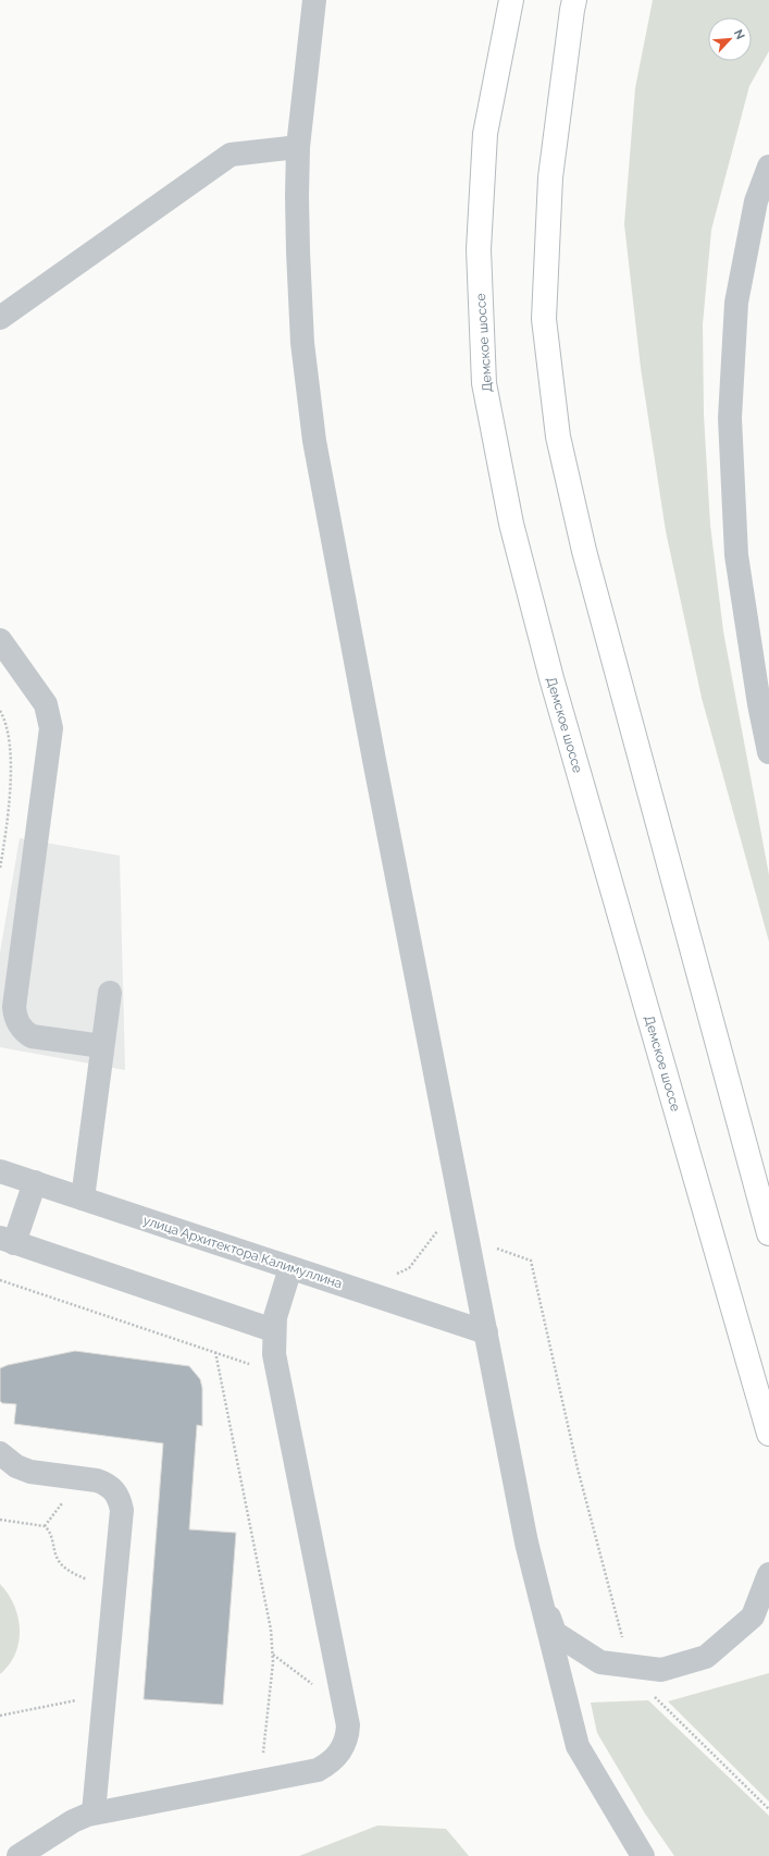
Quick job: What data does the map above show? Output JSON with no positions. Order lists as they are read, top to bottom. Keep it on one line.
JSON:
{"streets":{"main road":["Демское шоссе"],"street":["улица Архитектора Калимуллина"]},"north":"top right"}
